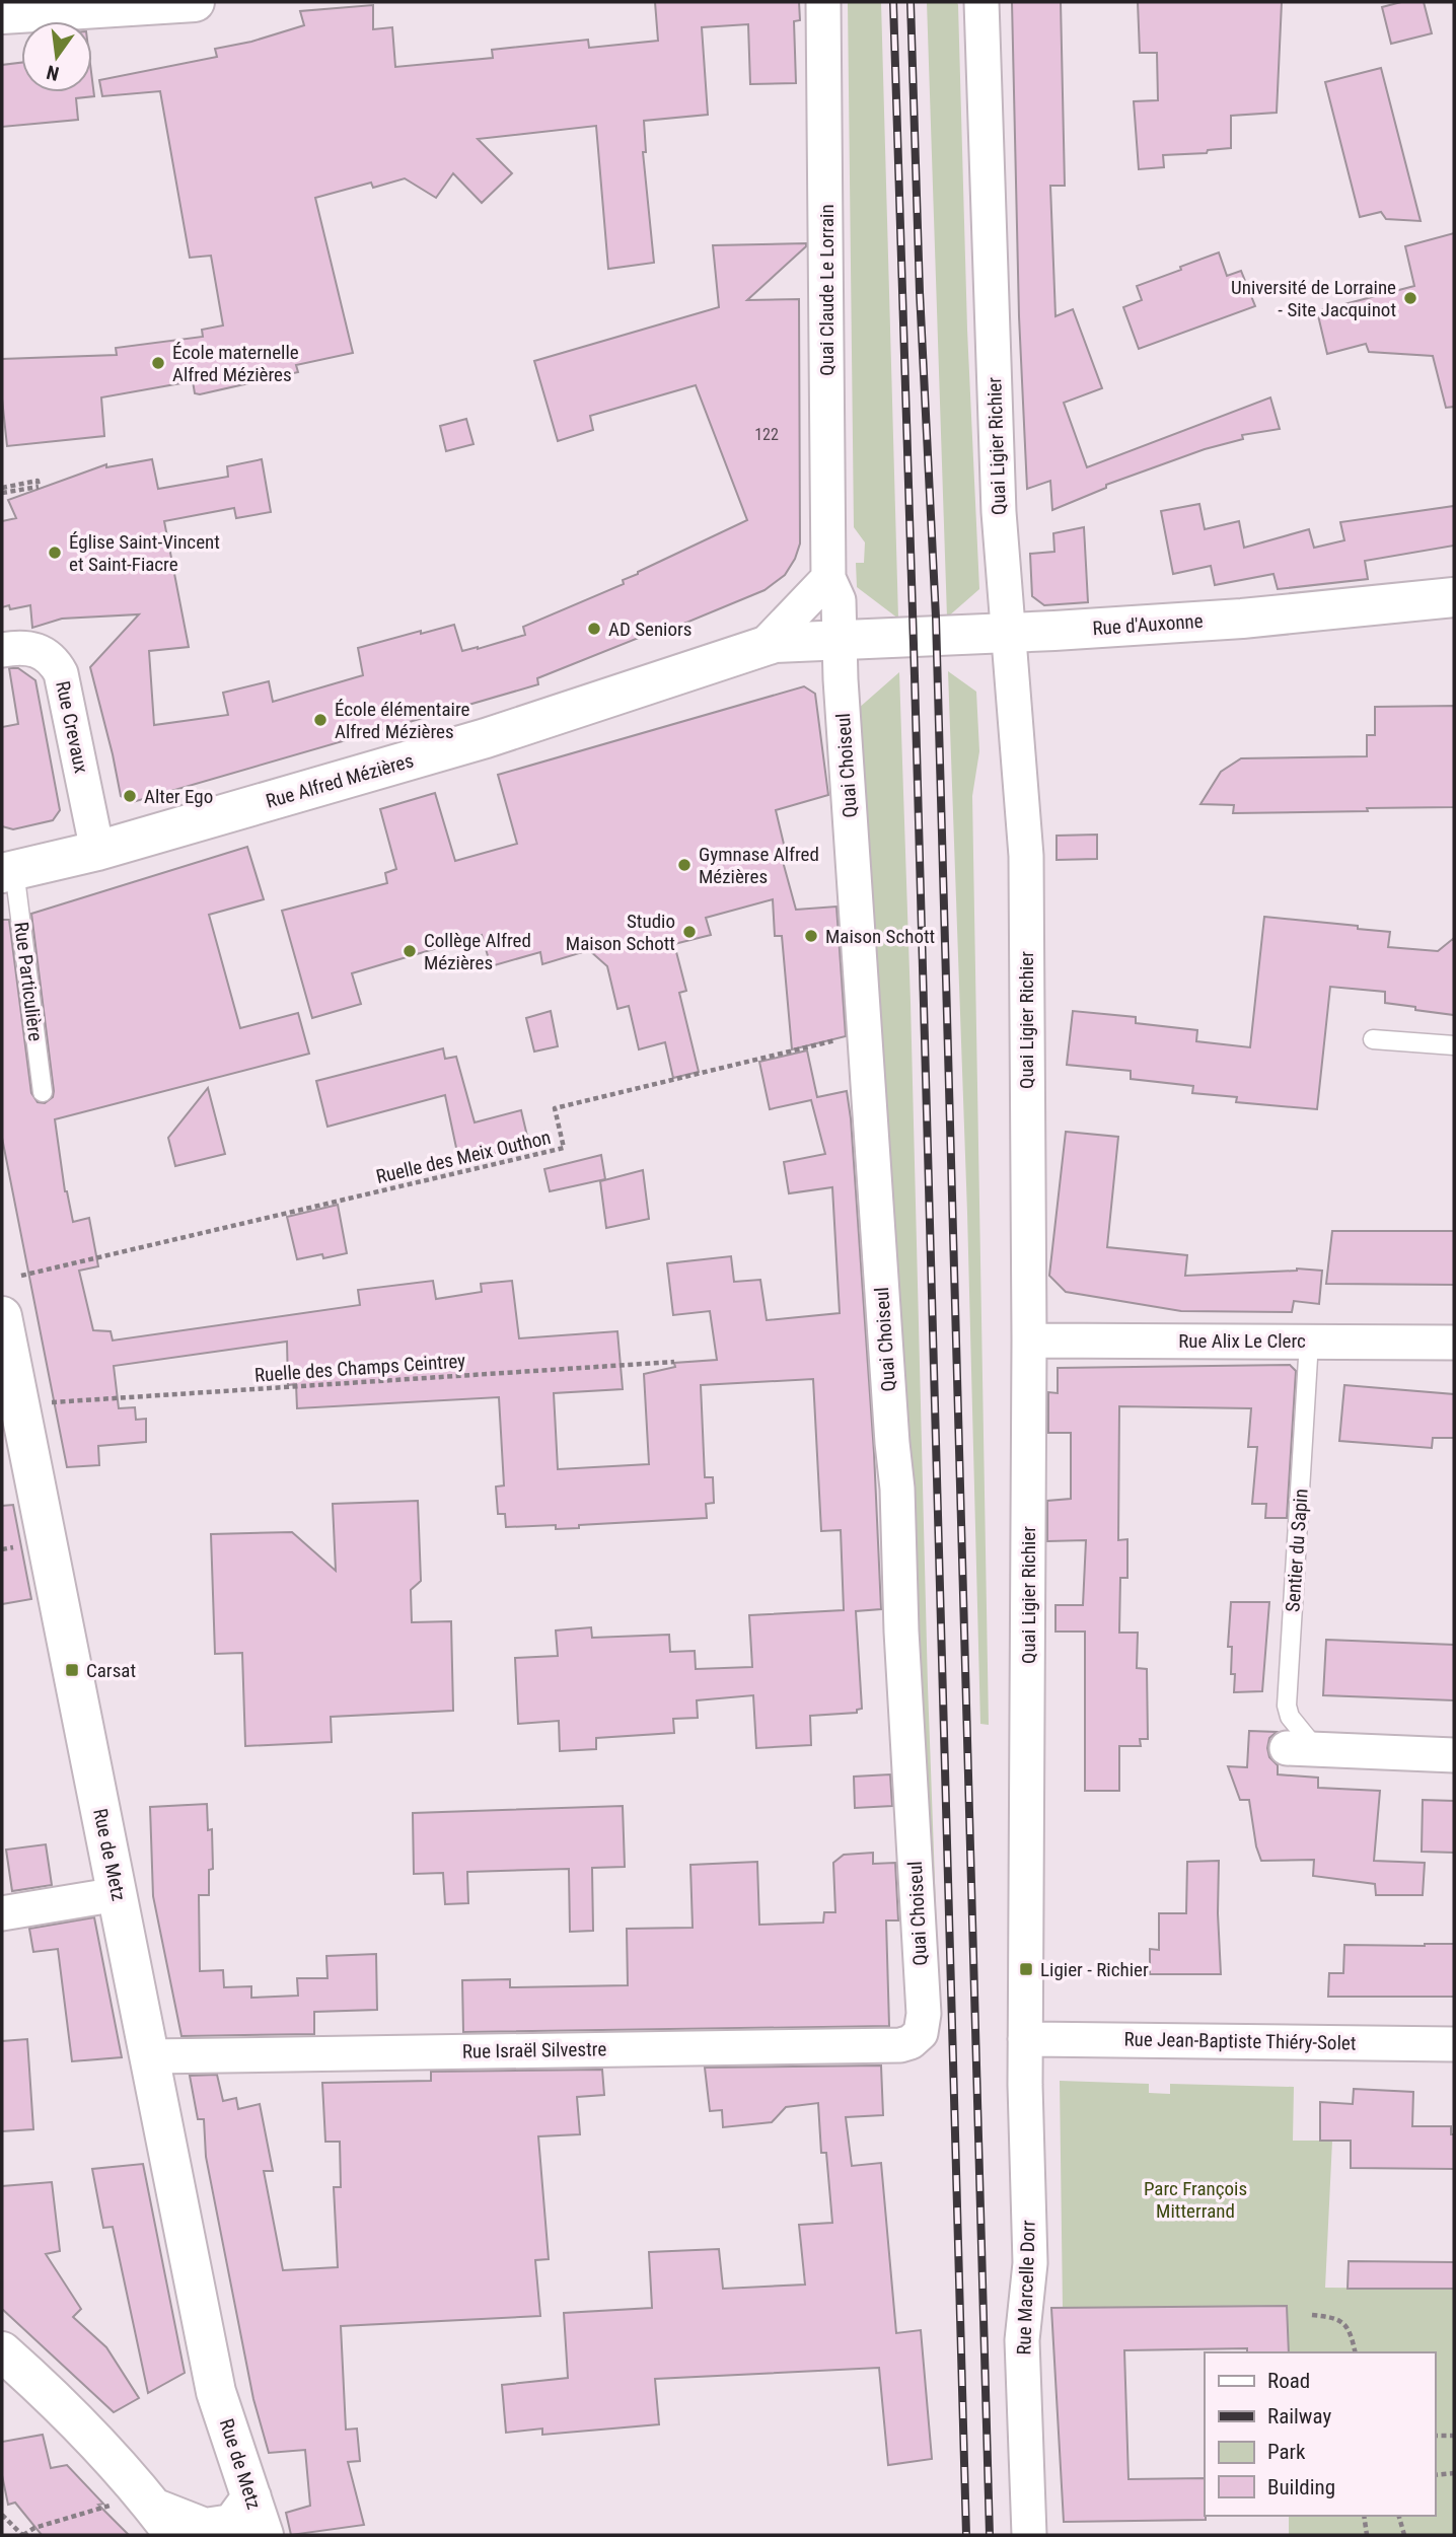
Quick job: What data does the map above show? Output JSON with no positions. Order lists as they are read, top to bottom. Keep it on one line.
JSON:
{"streets":{"main road":["Rue d'Auxonne","Rue Alfred Mézières","Rue de Metz"],"street":["Quai Claude Le Lorrain","Quai Ligier Richier","Rue Crevaux","Quai Choiseul","Rue Alix Le Clerc","Rue Jean-Baptiste Thiéry-Solet","Rue Israël Silvestre","Rue Marcelle Dorr"],"lane":["Rue Particulière","Sentier du Sapin"],"path":["Ruelle des Meix Outhon","Ruelle des Champs Ceintrey"]},"crossings":[["Quai Claude Le Lorrain","Rue d'Auxonne"],["Quai Claude Le Lorrain","Quai Choiseul"],["Quai Claude Le Lorrain","Rue Alfred Mézières"],["Quai Ligier Richier","Rue d'Auxonne"],["Quai Ligier Richier","Rue Alix Le Clerc"],["Quai Ligier Richier","Rue Jean-Baptiste Thiéry-Solet"],["Quai Ligier Richier","Rue Marcelle Dorr"],["Rue d'Auxonne","Quai Choiseul"],["Rue d'Auxonne","Rue Alfred Mézières"],["Rue Crevaux","Rue Alfred Mézières"],["Quai Choiseul","Rue Alfred Mézières"],["Quai Choiseul","Ruelle des Meix Outhon"],["Quai Choiseul","Rue Israël Silvestre"],["Rue Alfred Mézières","Rue Particulière"],["Rue Alix Le Clerc","Sentier du Sapin"],["Rue de Metz","Rue Israël Silvestre"],["Rue Jean-Baptiste Thiéry-Solet","Rue Marcelle Dorr"]],"parks":["Parc François Mitterrand"],"places":{"other":["Université de Lorraine - Site Jacquinot","École maternelle Alfred Mézières","Église Saint-Vincent et Saint-Fiacre","AD Seniors","École élémentaire Alfred Mézières","Alter Ego","Gymnase Alfred Mézières","Studio Maison Schott","Maison Schott","Collège Alfred Mézières"],"transit":["Carsat","Ligier - Richier"]},"house_numbers":["122"],"legend":["Road","Railway","Park","Building"],"north":"bottom"}
